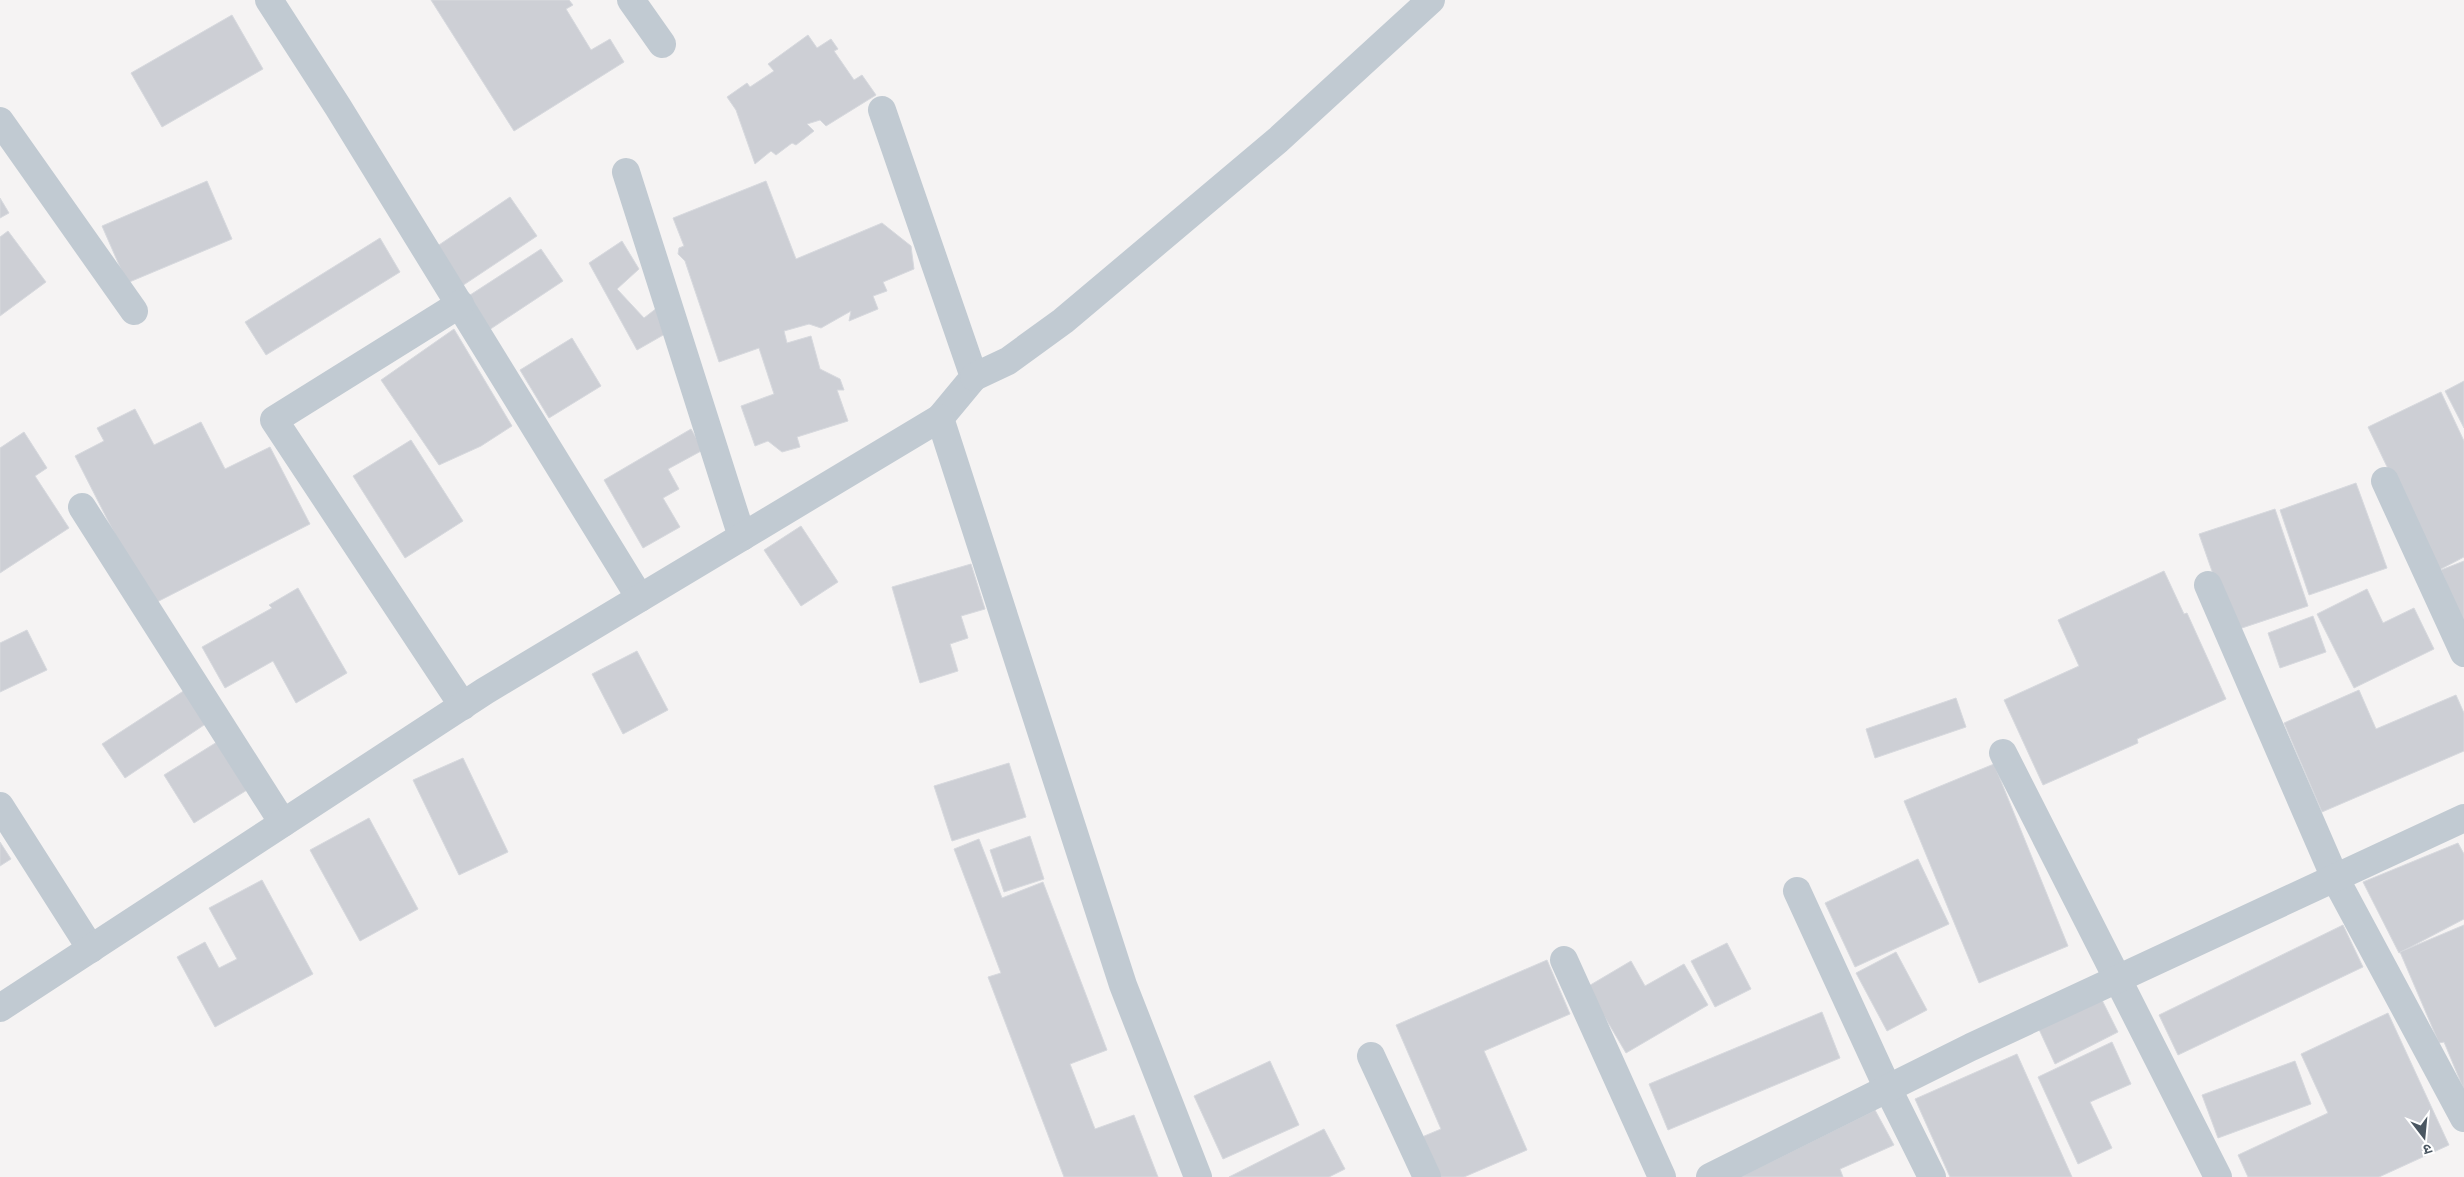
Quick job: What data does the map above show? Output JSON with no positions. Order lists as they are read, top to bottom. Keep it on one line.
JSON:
{"north":"bottom"}
